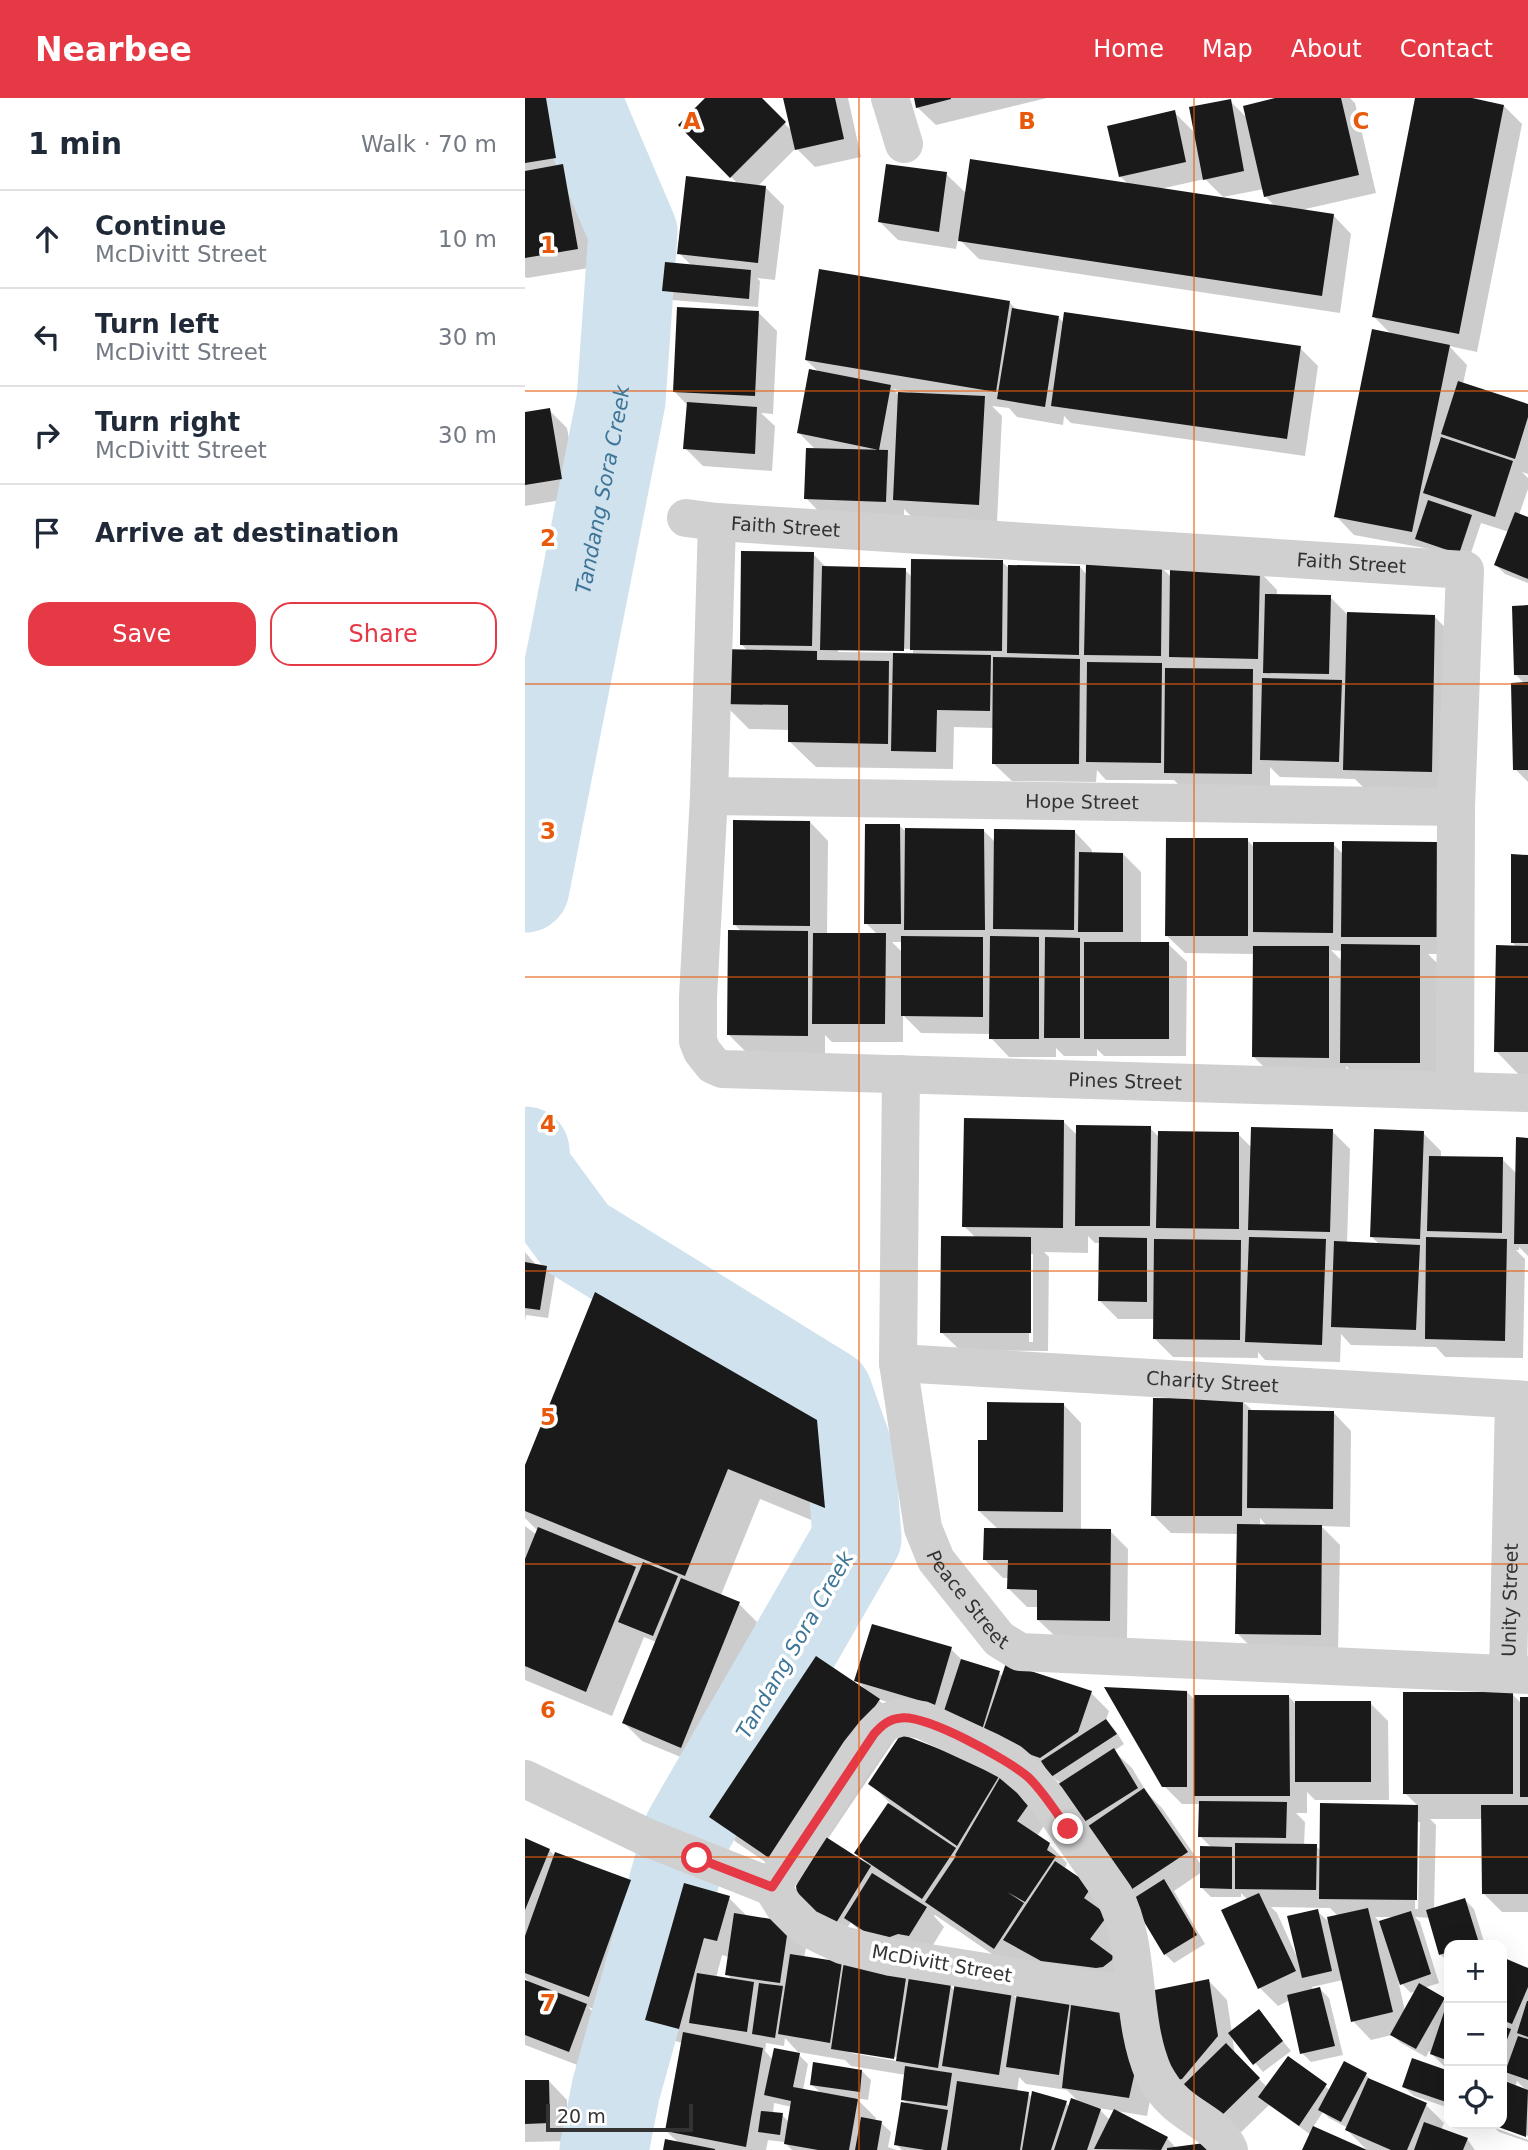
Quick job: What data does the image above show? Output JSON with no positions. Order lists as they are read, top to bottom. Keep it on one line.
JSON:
{"streets":{"street":["Faith Street","Hope Street","Pines Street","Charity Street","Peace Street","Unity Street","McDivitt Street"]},"crossings":[["Faith Street","Hope Street"],["Faith Street","Pines Street"],["Pines Street","Peace Street"],["Charity Street","Peace Street"],["Charity Street","Unity Street"],["Peace Street","Unity Street"]],"water":["Tandang Sora Creek"],"scale_bar":"20 m","page":{"header":"Nearbee","nav":["Home","Map","About","Contact"],"heading":["1 min","Walk · 70 m"],"list":[["Continue","McDivitt Street","10 m"],["Turn left","McDivitt Street","30 m"],["Turn right","McDivitt Street","30 m"],"Arrive at destination"],"buttons":["Save","Share"],"map_buttons":["+","−"],"scale":"20 m"},"grid":{"columns":["A","B","C"],"rows":["1","2","3","4","5","6","7"]}}
